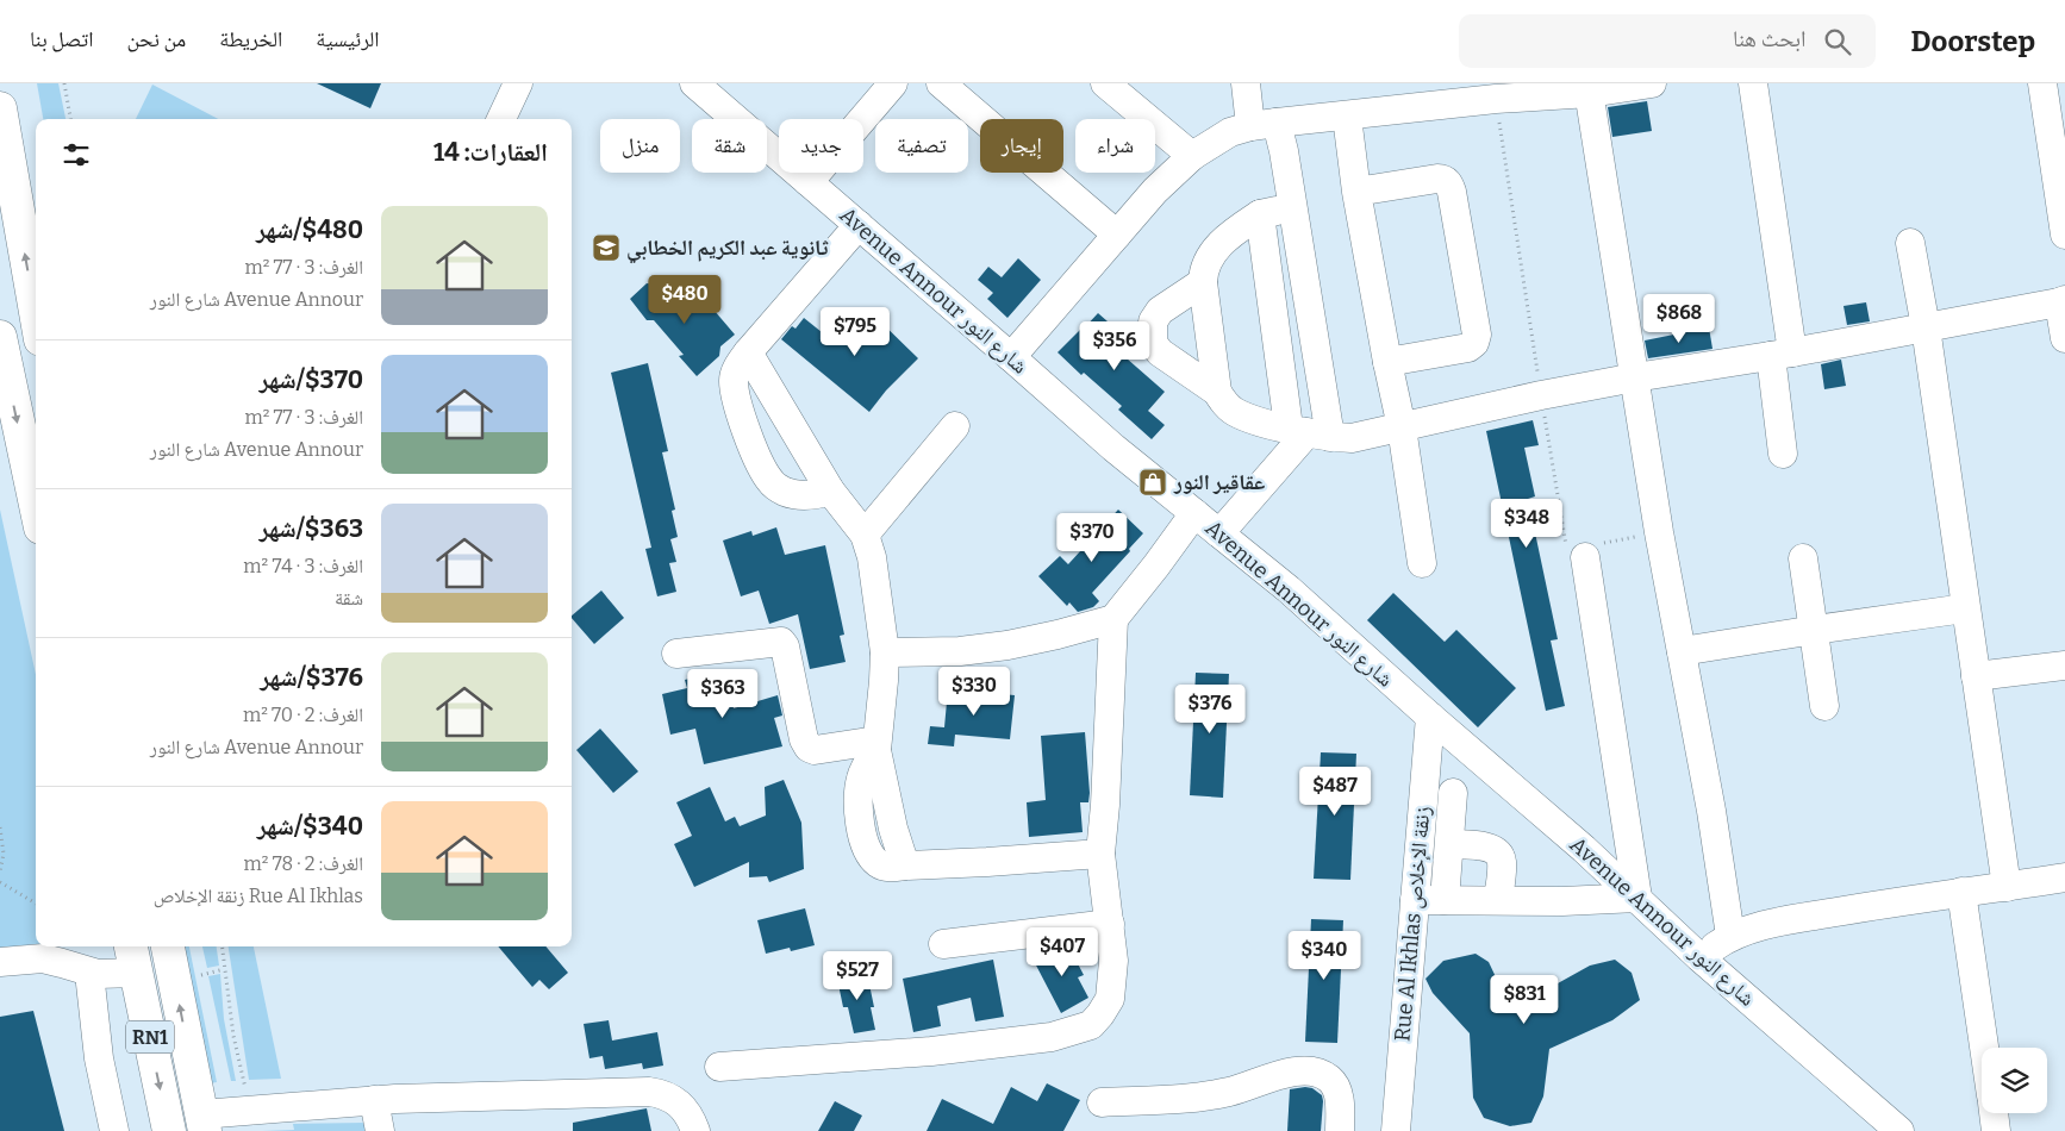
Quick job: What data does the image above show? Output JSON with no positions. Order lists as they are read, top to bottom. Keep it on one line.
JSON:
{"streets":{"main road":["RN1"],"street":["Avenue Annour شارع النور","Rue Al Ikhlas زنقة الإخلاص"]},"crossings":[["Avenue Annour شارع النور","Rue Al Ikhlas زنقة الإخلاص"]],"places":{"school or university":["ثانوية عبد الكريم الخطابي"],"shop":["عقاقير النور"]},"page":{"header":"Doorstep","search":"ابحث هنا","nav":["الرئيسية","الخريطة","من نحن","اتصل بنا"],"chip":["شراء","إيجار","تصفية","جديد","شقة","منزل"],"heading":"العقارات: 14","list":[{"name":"$480/شهر","note":"الغرف: 3 · 77 m² · Avenue Annour شارع النور"},{"name":"$370/شهر","note":"الغرف: 3 · 77 m² · Avenue Annour شارع النور"},{"name":"$363/شهر","note":"الغرف: 3 · 74 m² · شقة"},{"name":"$376/شهر","note":"الغرف: 2 · 70 m² · Avenue Annour شارع النور"},{"name":"$340/شهر","note":"الغرف: 2 · 78 m² · Rue Al Ikhlas زنقة الإخلاص"}],"price":["$480","$868","$795","$356","$348","$370","$330","$363","$376","$487","$407","$340","$527","$831"]}}
